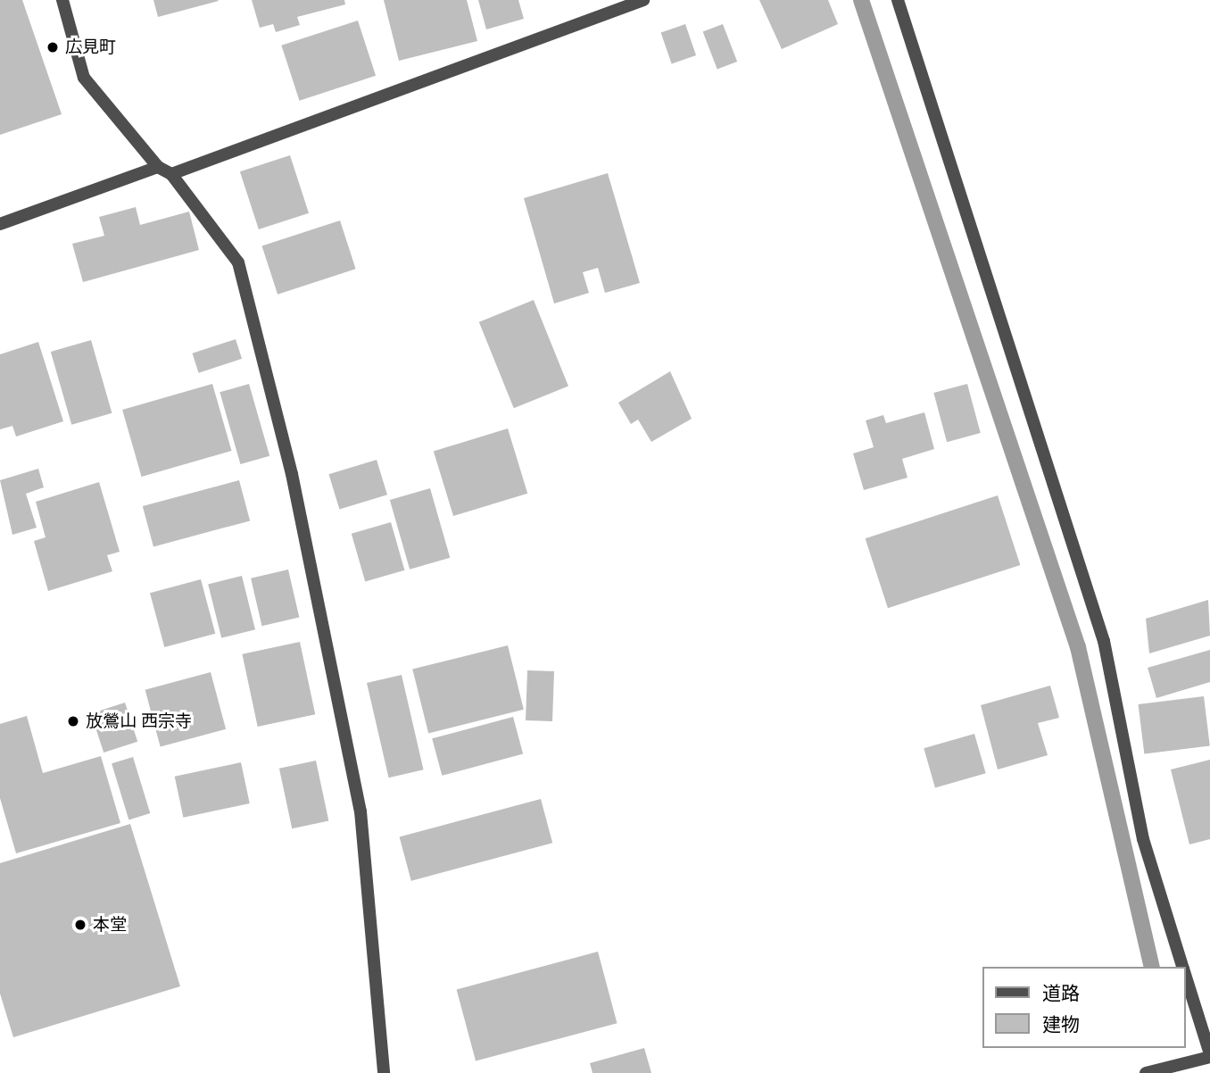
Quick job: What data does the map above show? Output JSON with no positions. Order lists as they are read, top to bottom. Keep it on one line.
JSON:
{"places":["広見町","放鶯山 西宗寺","本堂"],"legend":["道路","建物"]}
